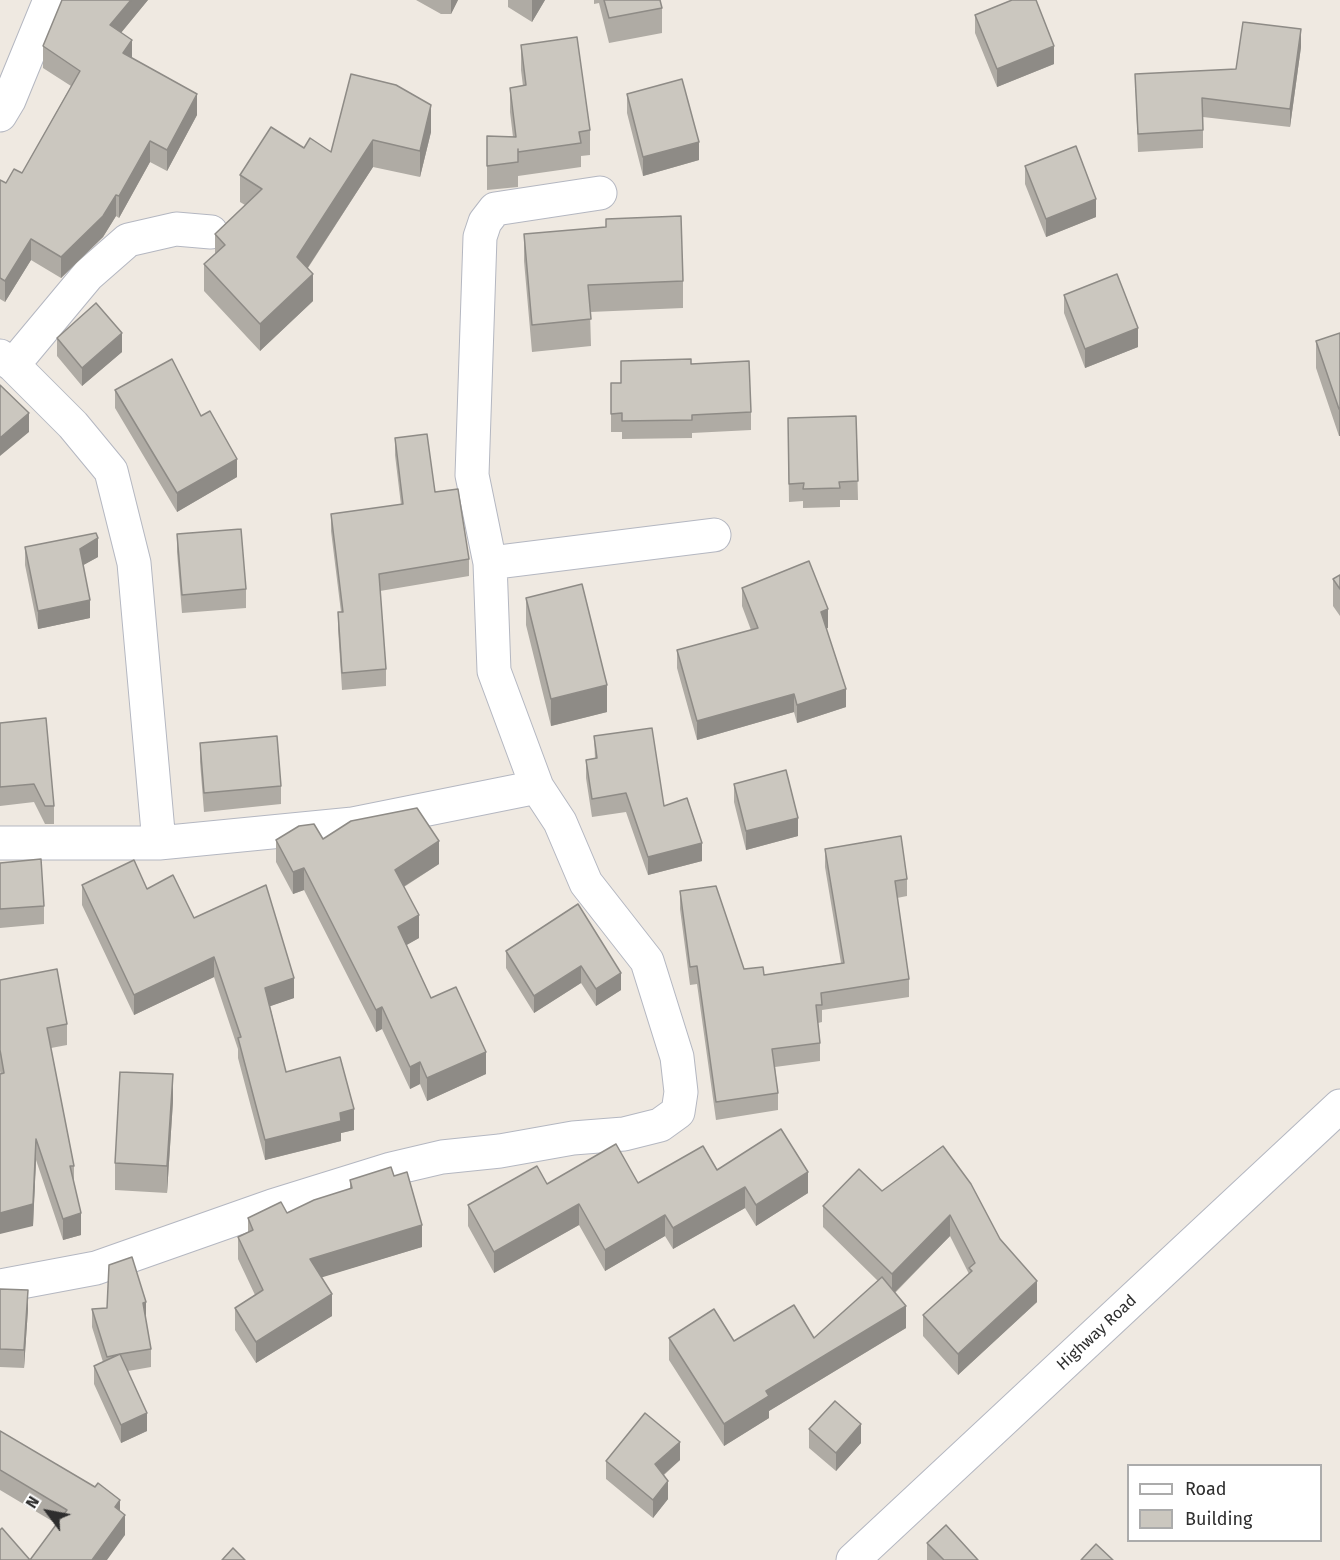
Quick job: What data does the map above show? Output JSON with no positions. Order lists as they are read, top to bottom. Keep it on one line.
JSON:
{"streets":{"street":["Highway Road"]},"legend":["Road","Building"],"north":"top left"}
